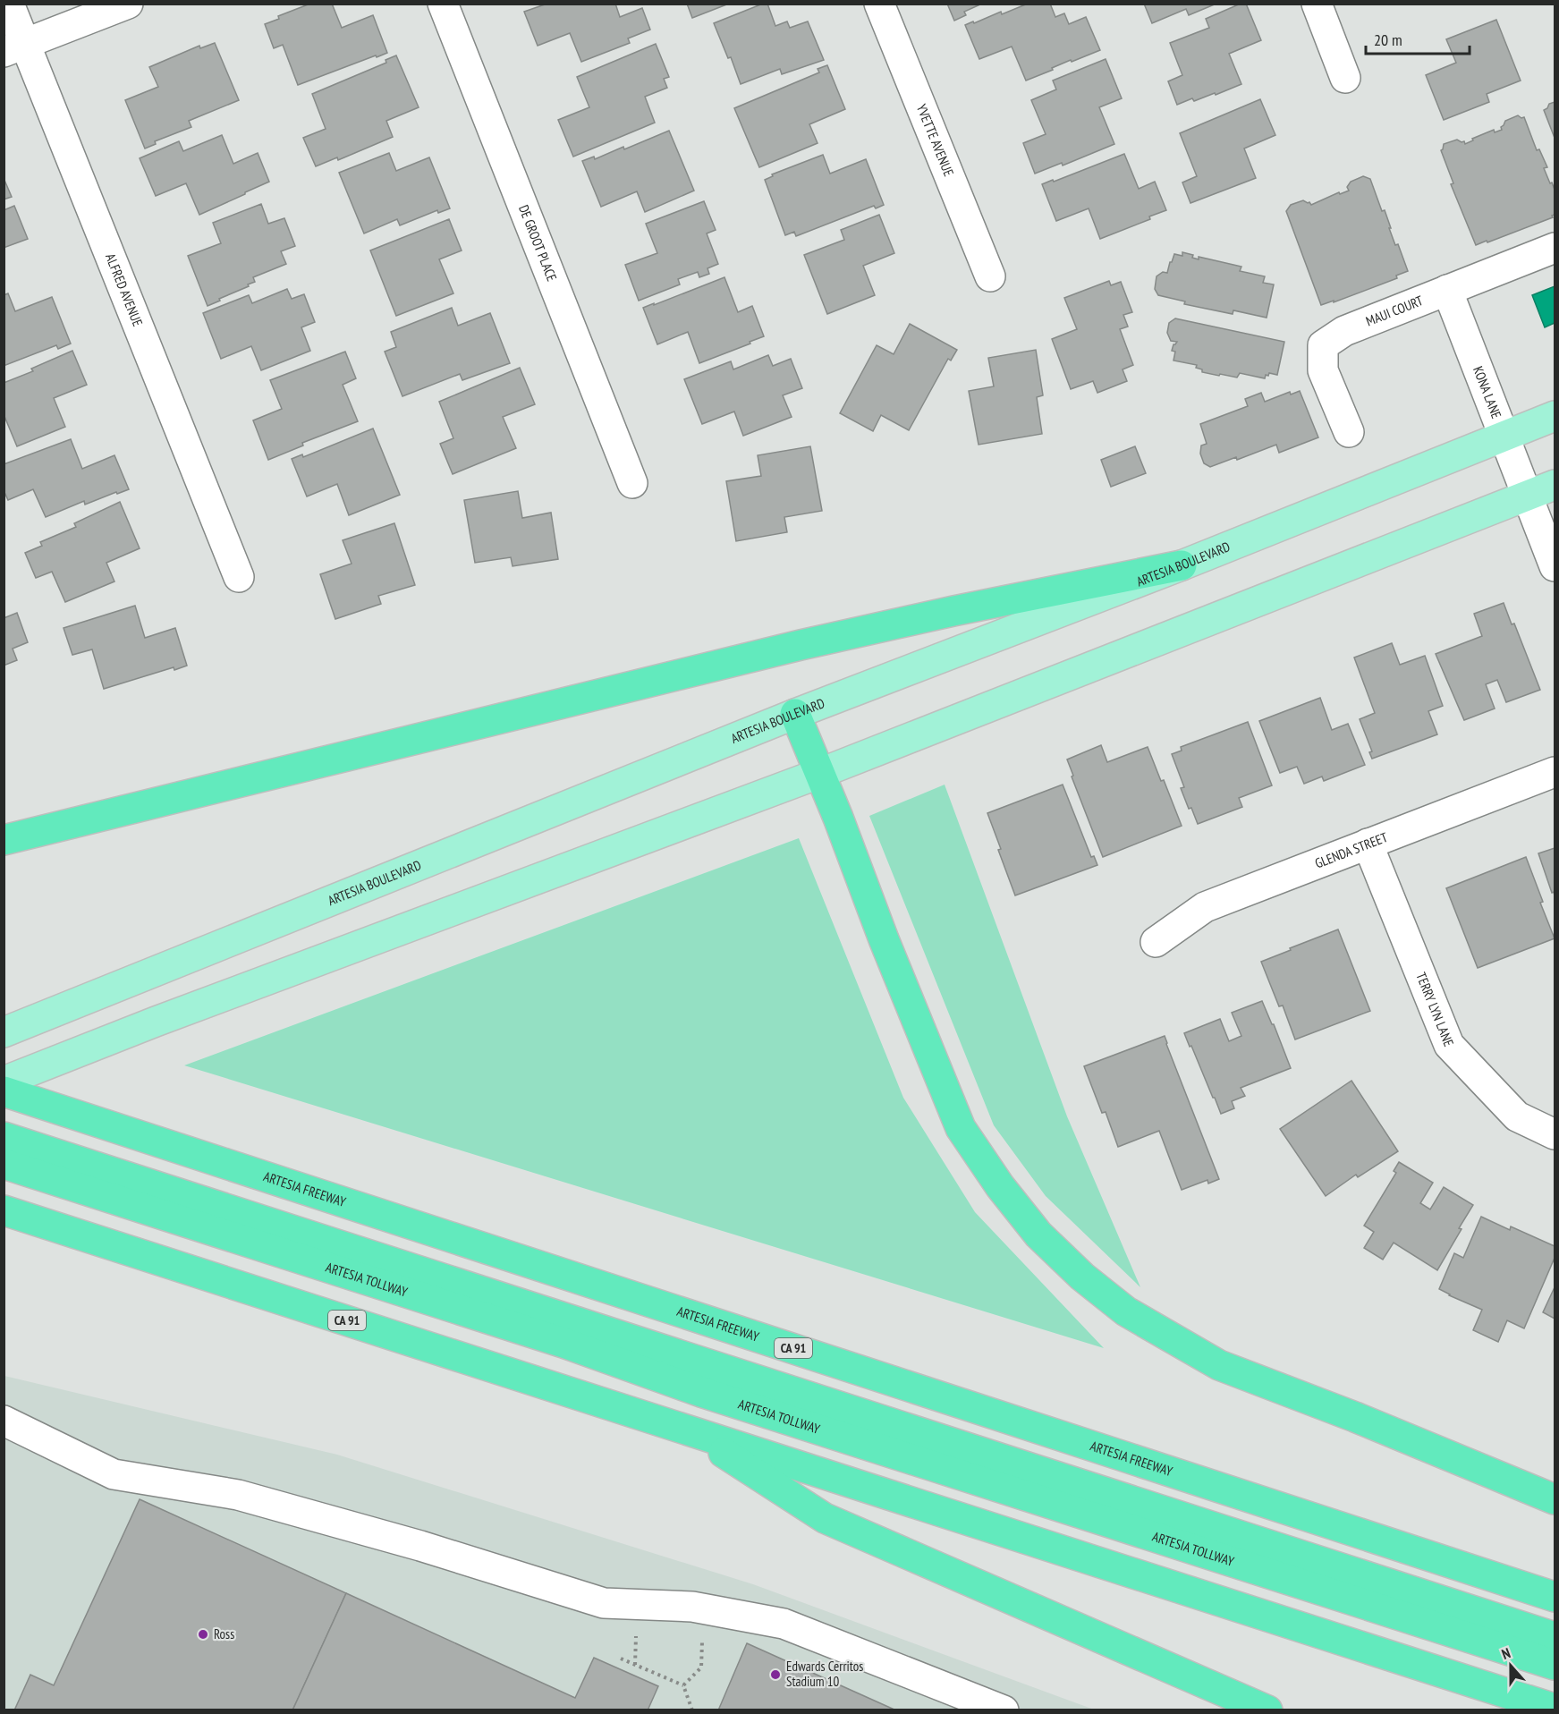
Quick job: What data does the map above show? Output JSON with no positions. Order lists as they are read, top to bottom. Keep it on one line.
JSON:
{"streets":{"highway":["ARTESIA FREEWAY","ARTESIA TOLLWAY","CA 91"],"main road":["ARTESIA BOULEVARD"],"street":["YVETTE AVENUE","DE GROOT PLACE","ALFRED AVENUE","MAUI COURT","KONA LANE","GLENDA STREET","TERRY LYN LANE"]},"crossings":[["MAUI COURT","KONA LANE"],["KONA LANE","ARTESIA BOULEVARD"],["GLENDA STREET","TERRY LYN LANE"]],"places":["Ross","Edwards Cerritos Stadium 10"],"scale_bar":"20 m","north":"top"}
